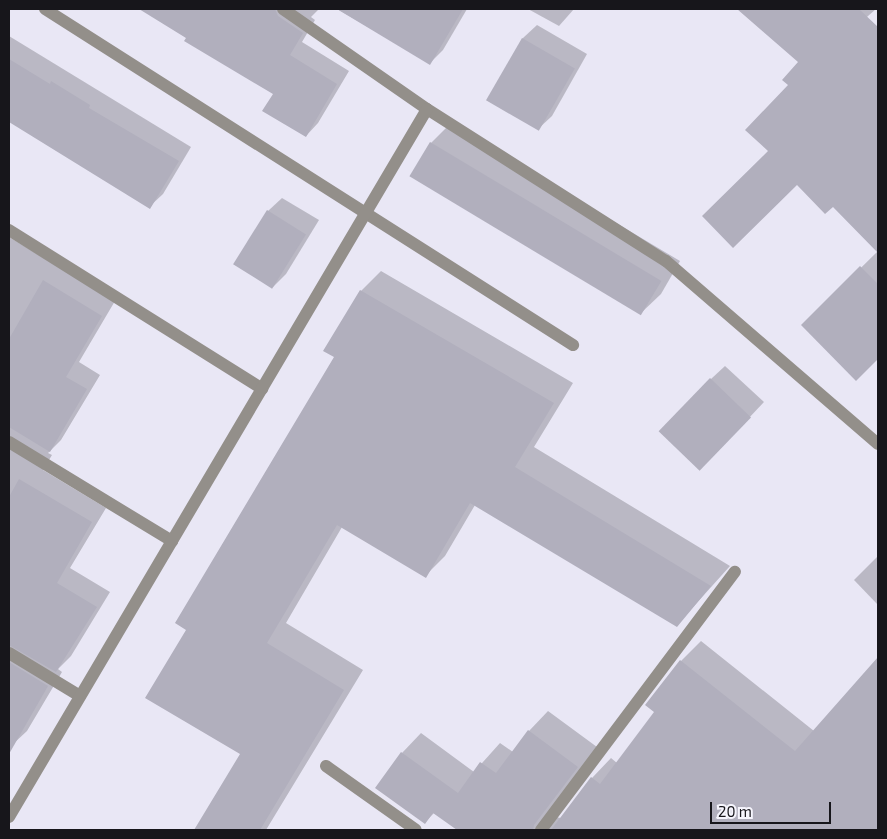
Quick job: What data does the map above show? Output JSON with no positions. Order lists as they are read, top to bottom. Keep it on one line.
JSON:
{"scale_bar":"20 m"}
